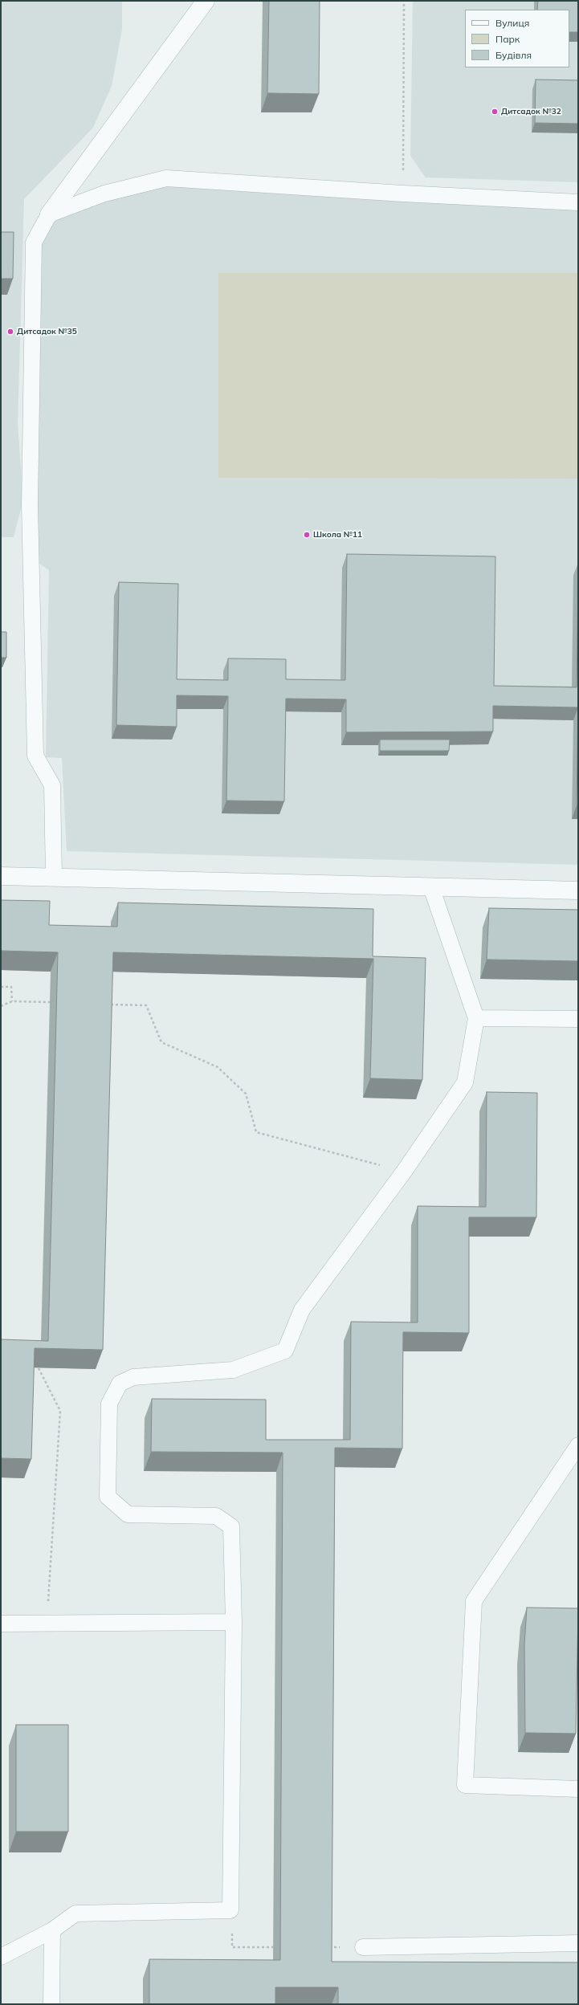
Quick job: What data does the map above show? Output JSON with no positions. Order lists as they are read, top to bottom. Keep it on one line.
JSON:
{"places":["Дитсадок №32","Дитсадок №35","Школа №11"],"legend":["Вулиця","Парк","Будівля"]}
